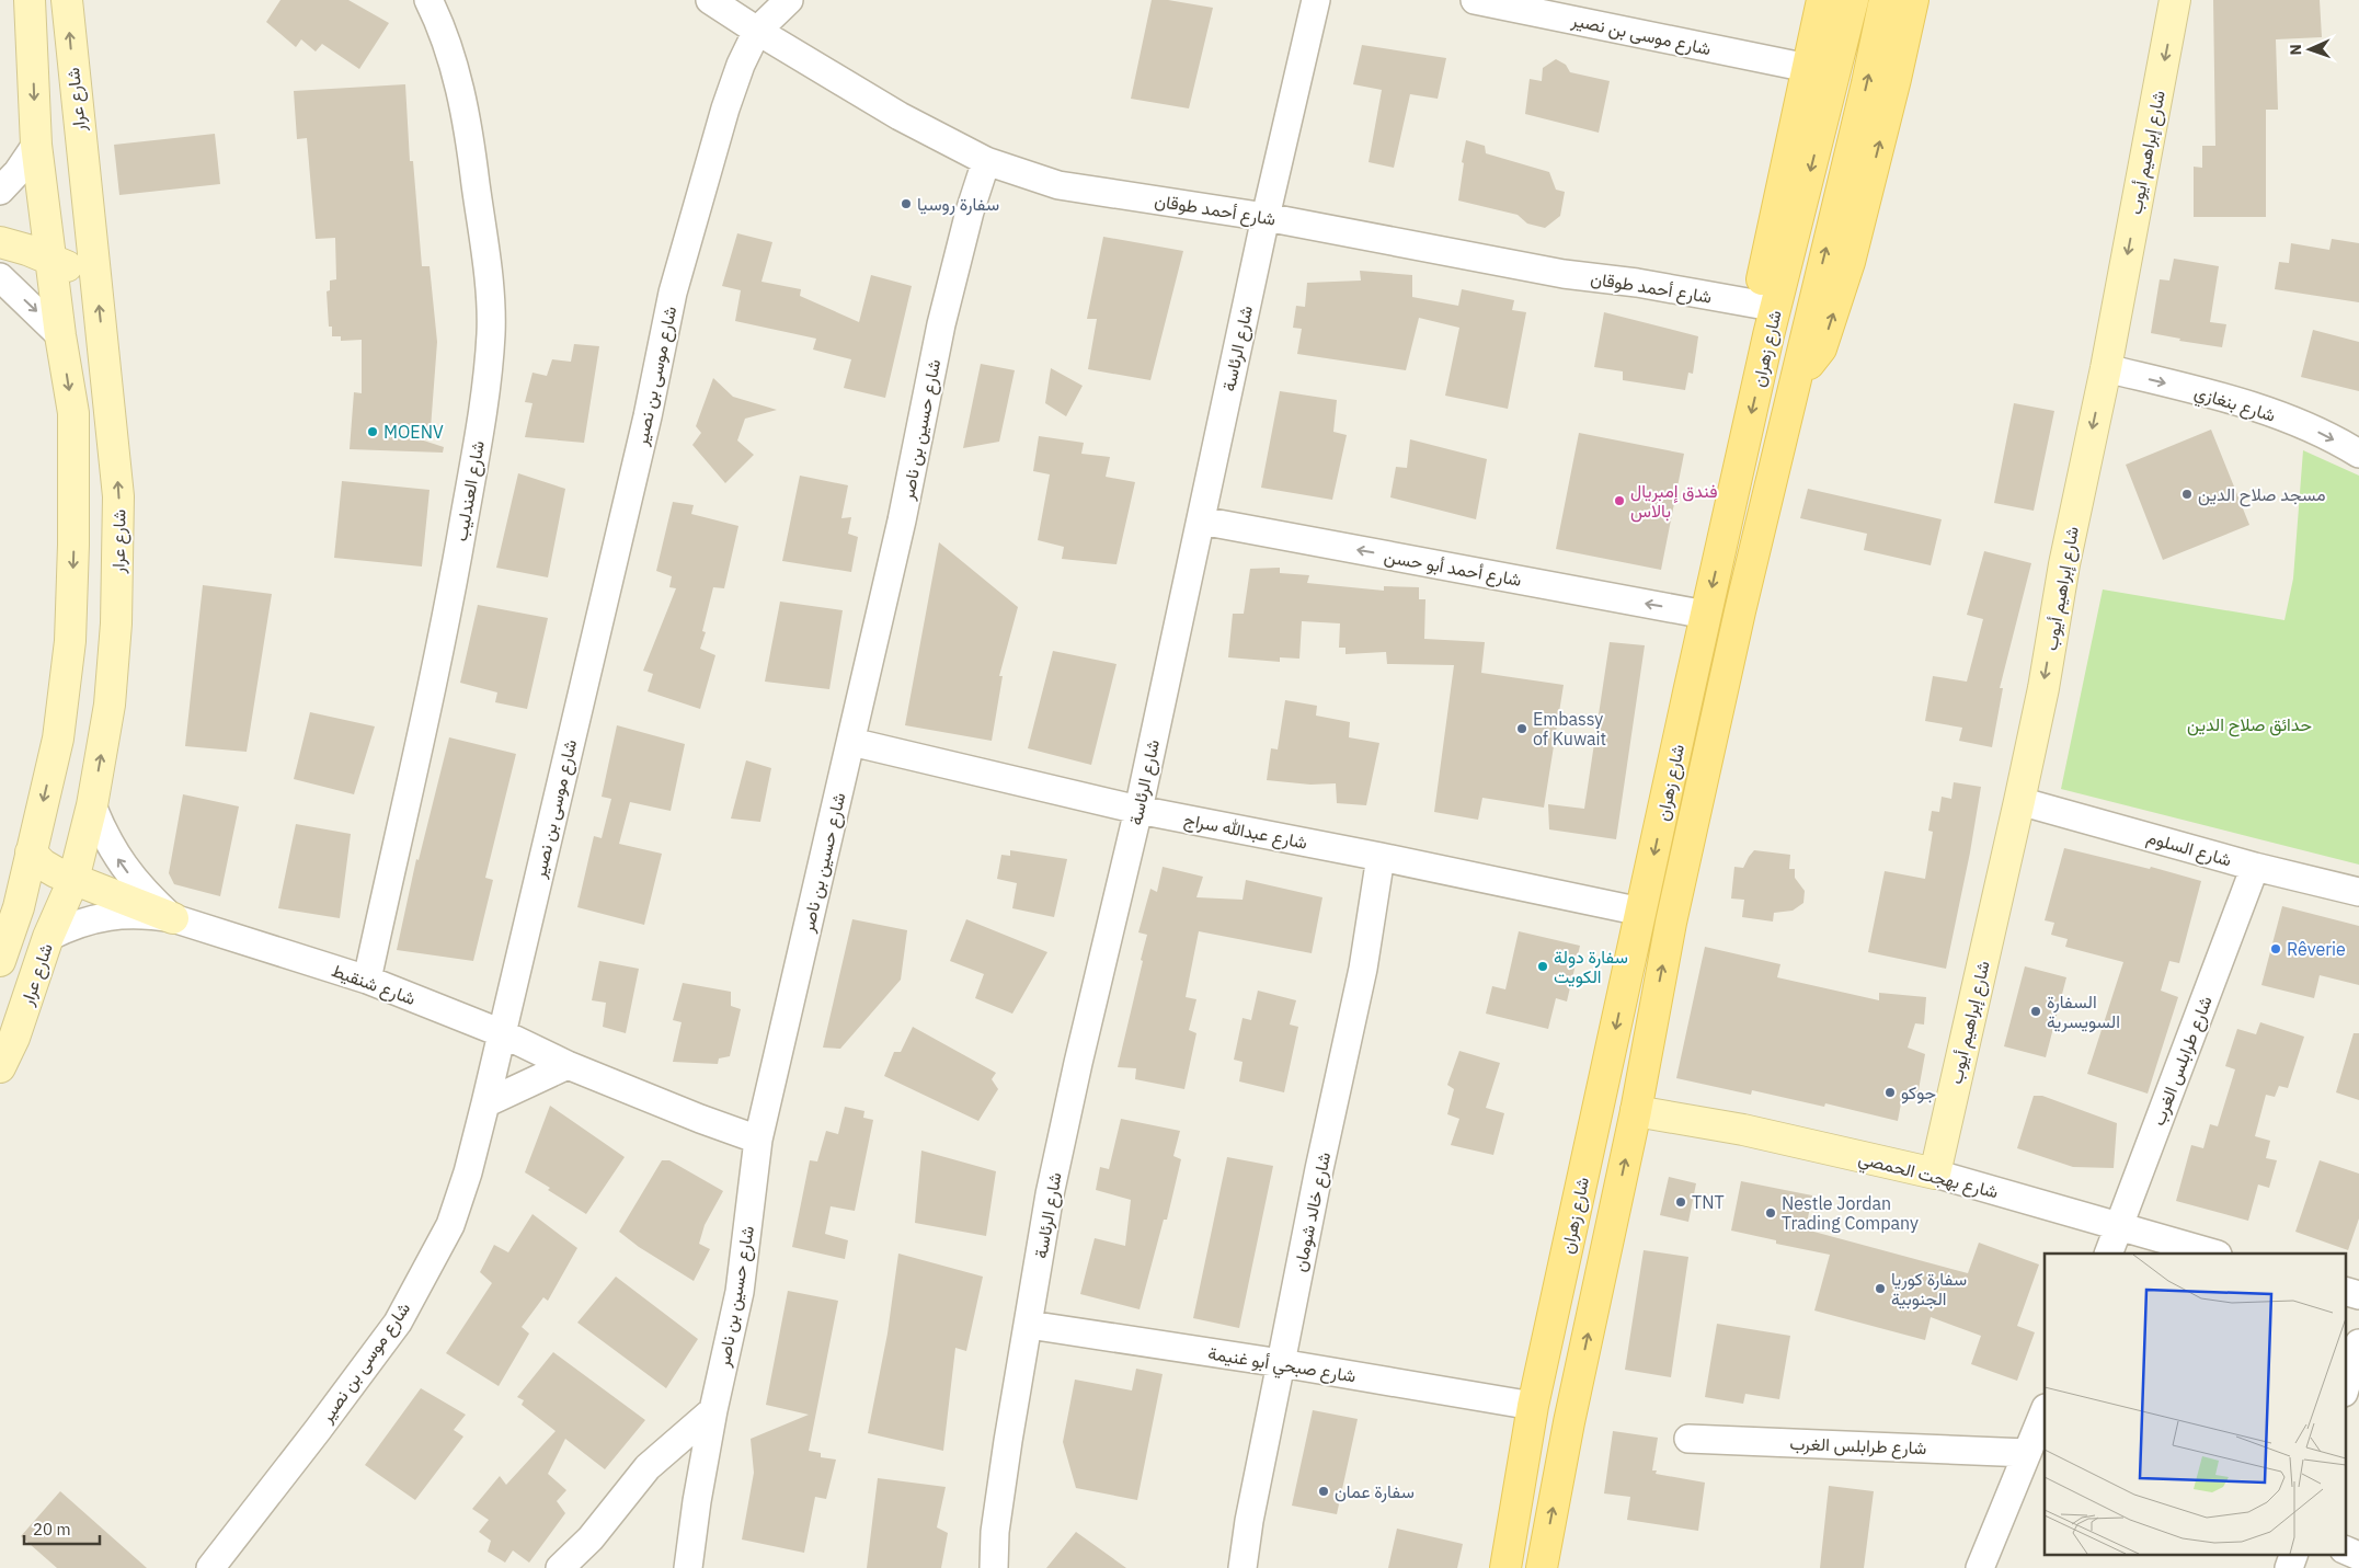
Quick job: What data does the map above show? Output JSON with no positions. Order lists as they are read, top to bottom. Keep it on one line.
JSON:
{"streets":{"main road":["شارع عرار","شارع إبراهيم أيوب","شارع زهران","شارع بهجت الحمصي"],"street":["شارع موسى بن نصير","شارع أحمد طوقان","شارع الرئاسة","شارع بنغازي","شارع حسين بن ناصر","شارع العندليب","شارع أحمد أبو حسن","شارع عبدالله سراج","شارع السلوم","شارع شنقيط","شارع طرابلس الغرب","شارع خالد شومان","شارع صبحي أبو غنيمة"]},"crossings":[["شارع موسى بن نصير","شارع أحمد طوقان"],["شارع موسى بن نصير","شارع شنقيط"],["شارع عرار","شارع شنقيط"],["شارع إبراهيم أيوب","شارع بنغازي"],["شارع إبراهيم أيوب","شارع السلوم"],["شارع إبراهيم أيوب","شارع بهجت الحمصي"],["شارع أحمد طوقان","شارع الرئاسة"],["شارع أحمد طوقان","شارع حسين بن ناصر"],["شارع الرئاسة","شارع أحمد أبو حسن"],["شارع الرئاسة","شارع عبدالله سراج"],["شارع الرئاسة","شارع صبحي أبو غنيمة"],["شارع زهران","شارع أحمد أبو حسن"],["شارع زهران","شارع عبدالله سراج"],["شارع زهران","شارع بهجت الحمصي"],["شارع زهران","شارع صبحي أبو غنيمة"],["شارع حسين بن ناصر","شارع عبدالله سراج"],["شارع حسين بن ناصر","شارع شنقيط"],["شارع العندليب","شارع شنقيط"],["شارع عبدالله سراج","شارع خالد شومان"],["شارع السلوم","شارع طرابلس الغرب"],["شارع طرابلس الغرب","شارع بهجت الحمصي"],["شارع خالد شومان","شارع صبحي أبو غنيمة"]],"one_way":["شارع بنغازي","شارع أحمد أبو حسن"],"parks":["حدائق صلاح الدين"],"places":["سفارة روسيا","MOENV","مسجد صلاح الدين","فندق إمبريال بالاس","Embassy of Kuwait","Rêverie","سفارة دولة الكويت","السفارة السويسرية","جوكو","TNT","Nestle Jordan Trading Company","سفارة كوريا الجنوبية","سفارة عمان"],"scale_bar":"20 m","north":"left"}
